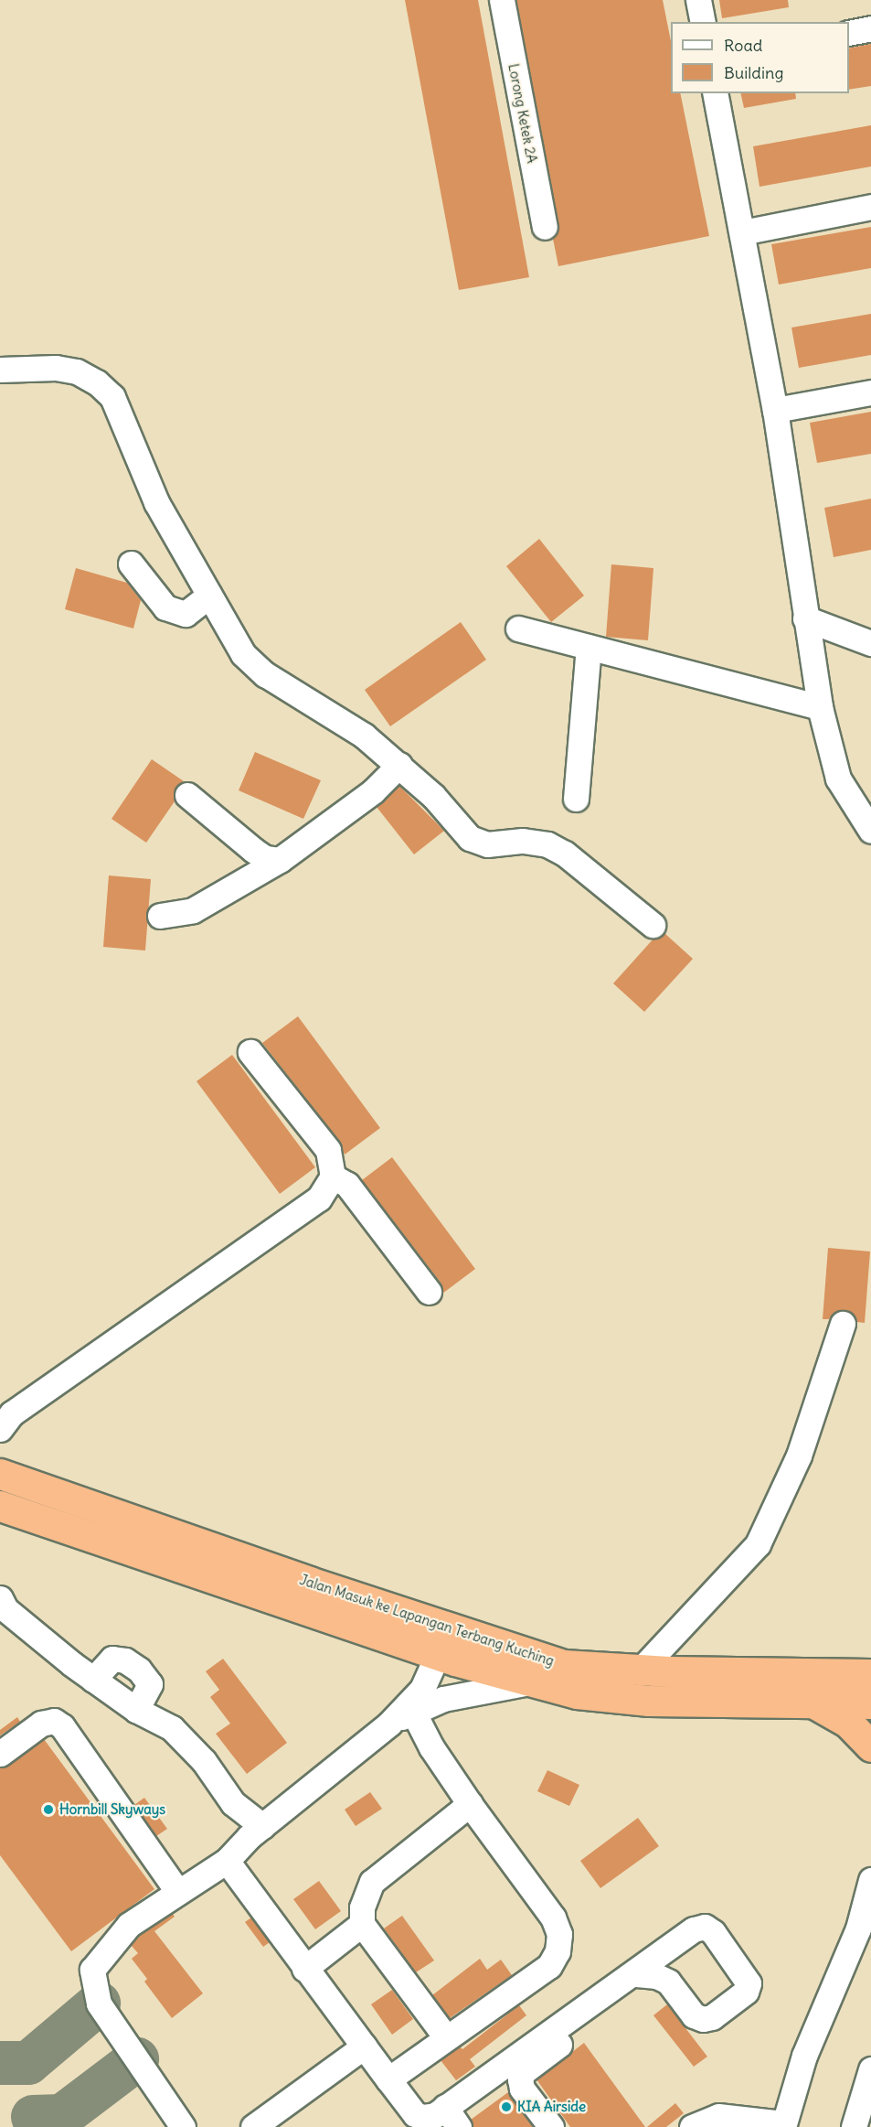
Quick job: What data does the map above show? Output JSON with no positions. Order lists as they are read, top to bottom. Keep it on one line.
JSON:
{"streets":{"highway":["Jalan Masuk ke Lapangan Terbang Kuching"],"street":["Lorong Ketek 2A"]},"places":["Hornbill Skyways","KIA Airside"],"legend":["Road","Building"]}
